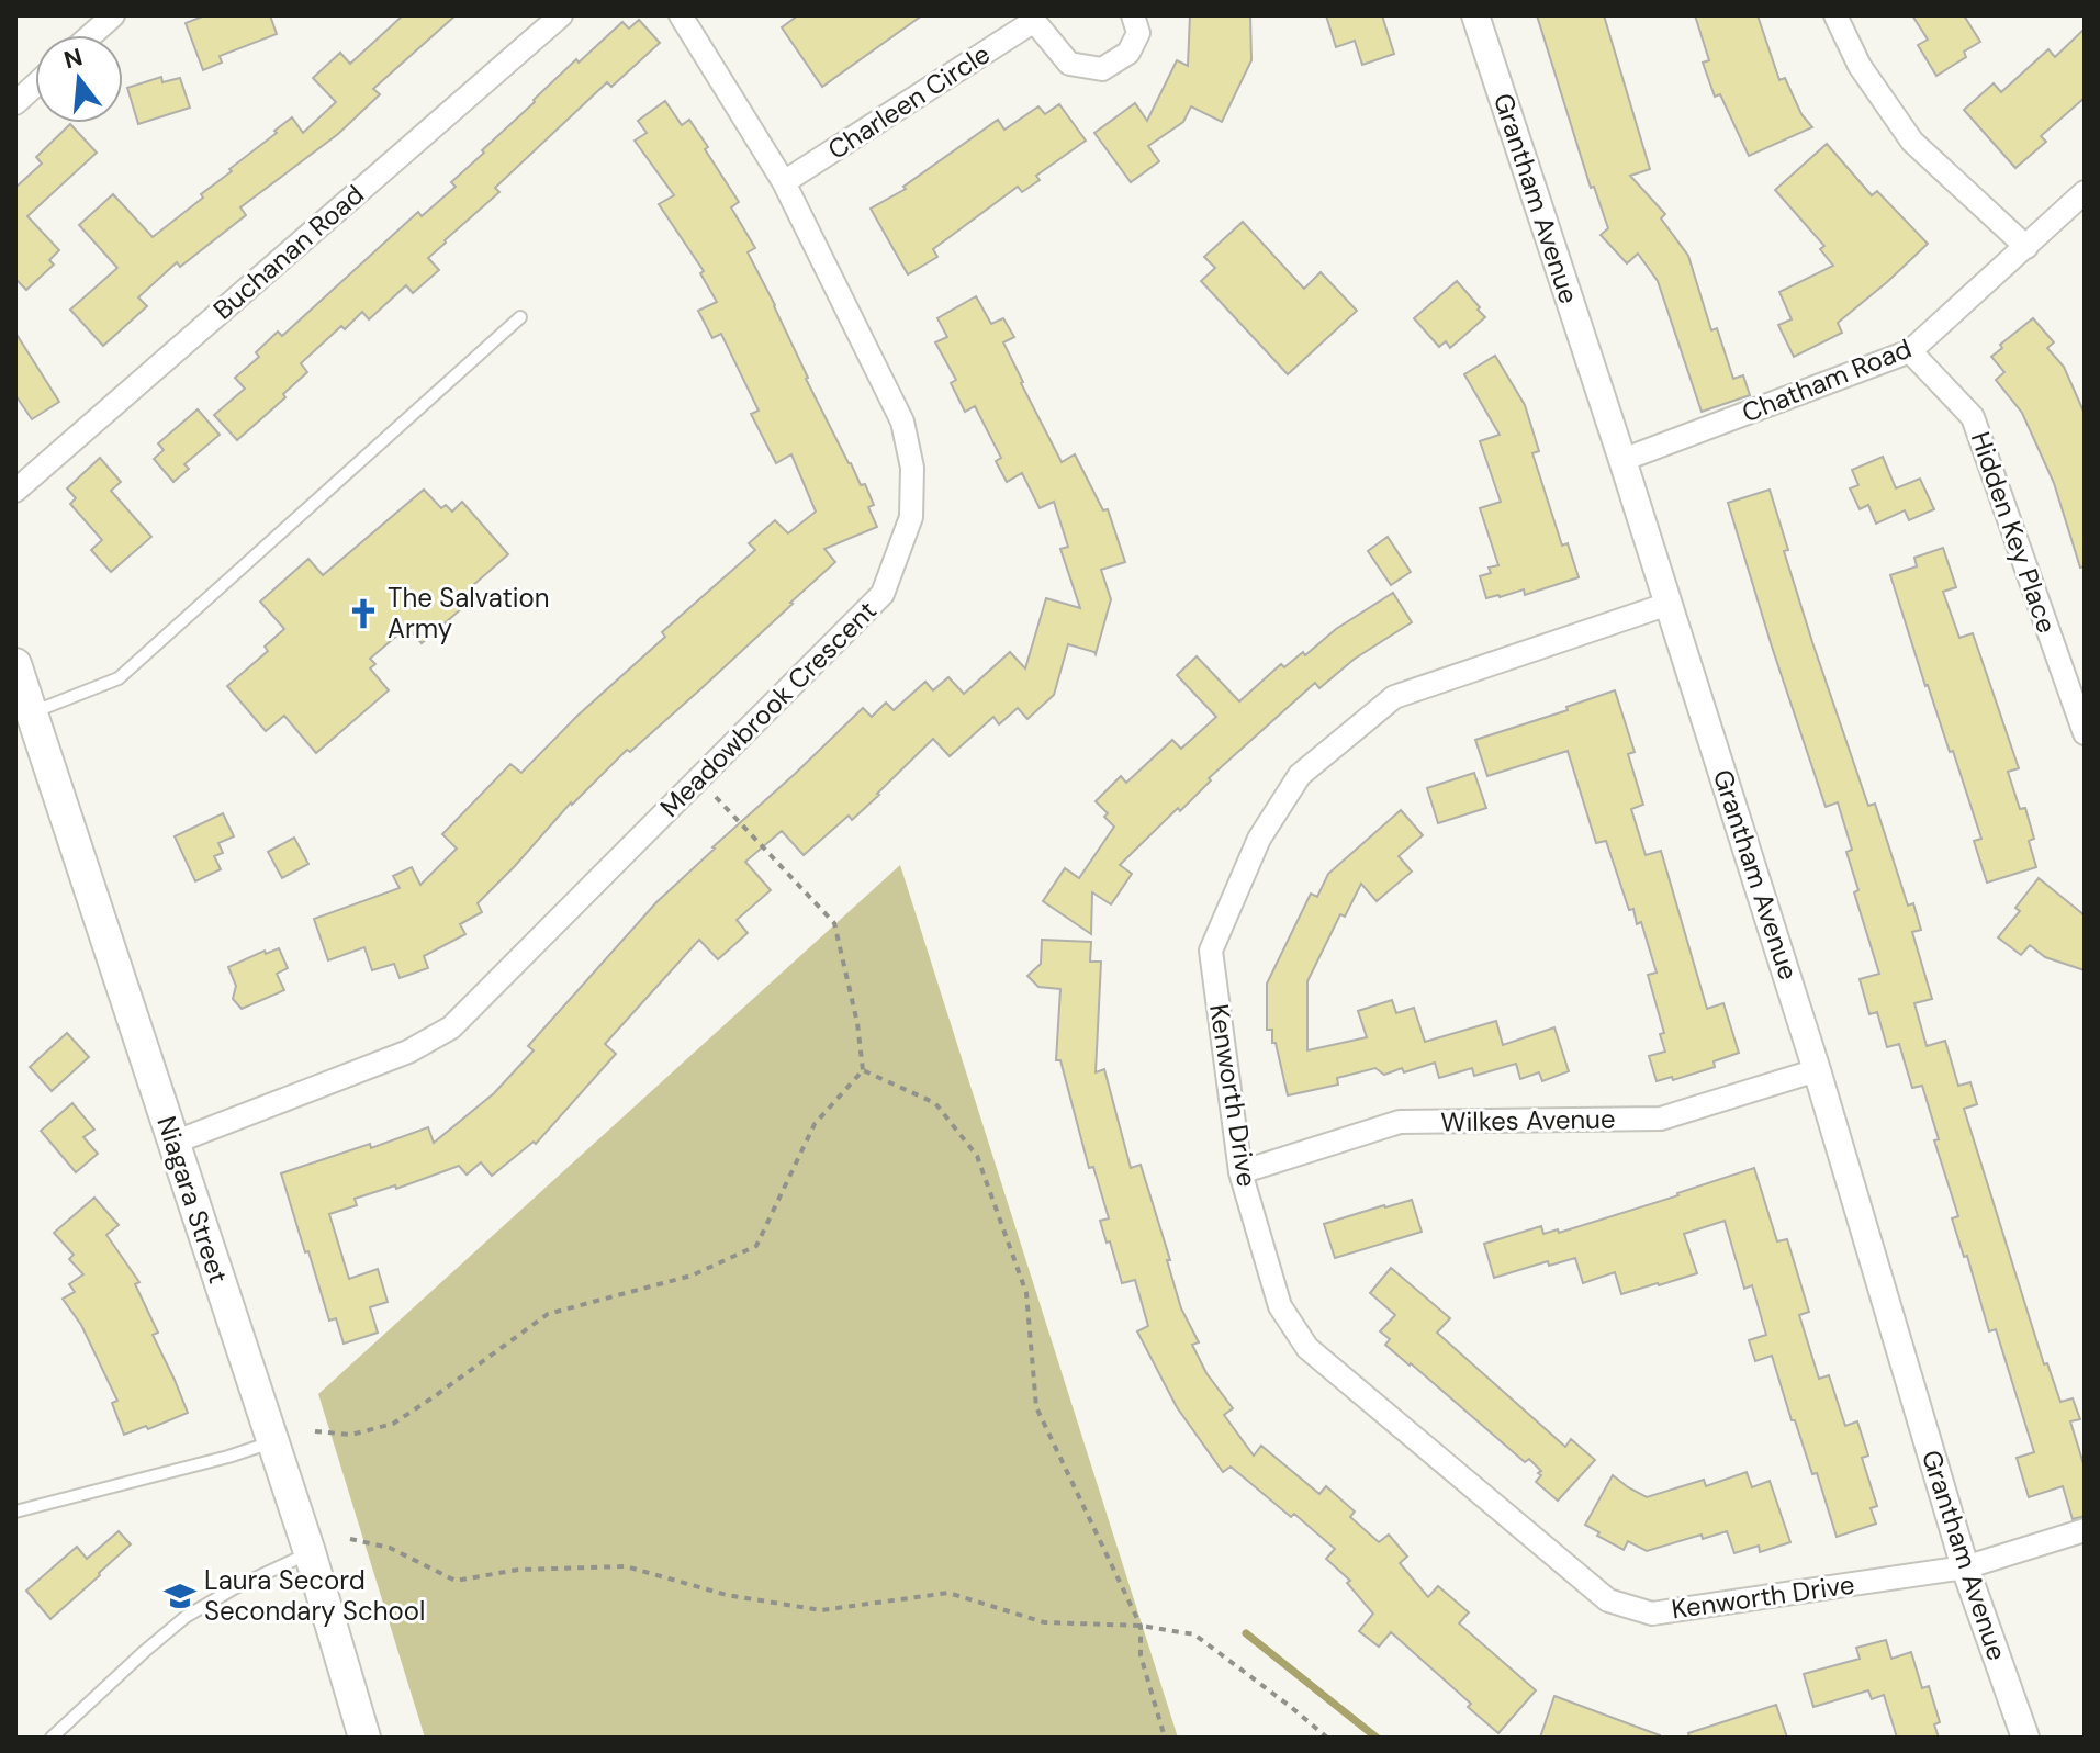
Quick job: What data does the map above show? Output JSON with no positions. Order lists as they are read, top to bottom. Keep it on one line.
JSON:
{"streets":{"main road":["Niagara Street"],"street":["Charleen Circle","Grantham Avenue","Buchanan Road","Chatham Road","Hidden Key Place","Meadowbrook Crescent","Kenworth Drive","Wilkes Avenue"]},"crossings":[["Charleen Circle","Meadowbrook Crescent"],["Grantham Avenue","Chatham Road"],["Grantham Avenue","Kenworth Drive"],["Grantham Avenue","Wilkes Avenue"],["Chatham Road","Hidden Key Place"],["Meadowbrook Crescent","Niagara Street"],["Kenworth Drive","Wilkes Avenue"]],"places":{"church":["The Salvation Army"],"school or university":["Laura Secord Secondary School"]},"north":"top"}
